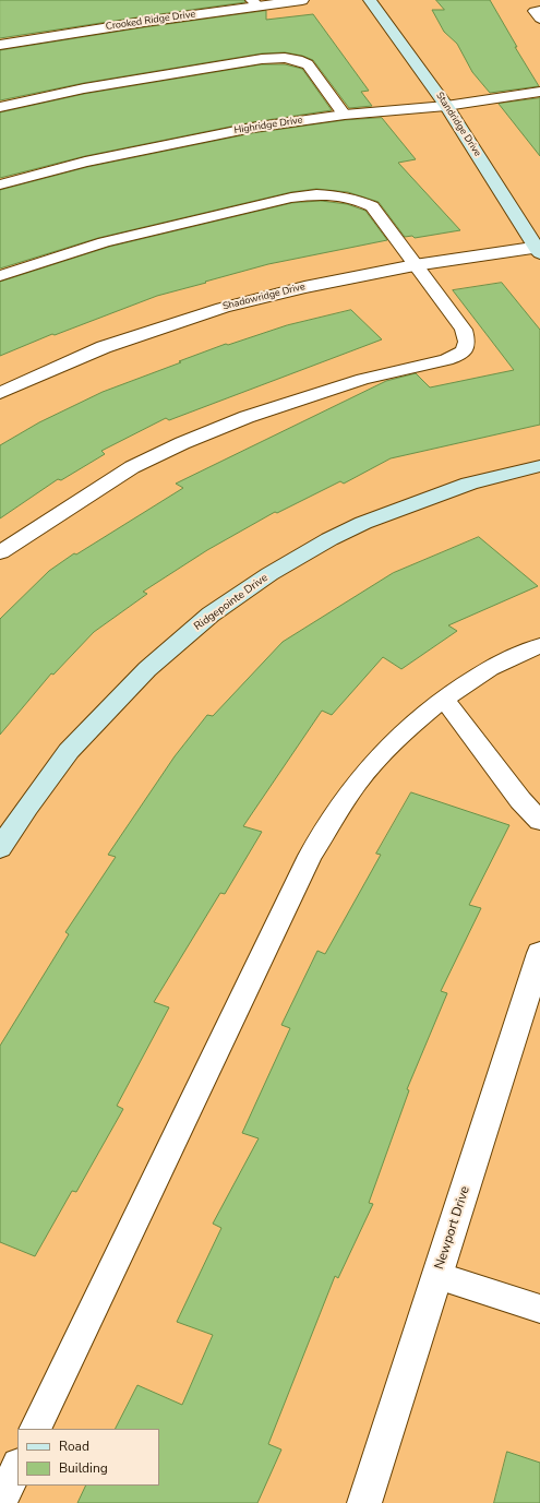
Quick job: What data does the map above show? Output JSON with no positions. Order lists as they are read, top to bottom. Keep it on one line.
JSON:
{"streets":{"street":["Crooked Ridge Drive","Standridge Drive","Highridge Drive","Shadowridge Drive","Ridgepointe Drive","Newport Drive"]},"crossings":[["Standridge Drive","Highridge Drive"],["Standridge Drive","Shadowridge Drive"]],"legend":["Road","Building"]}
